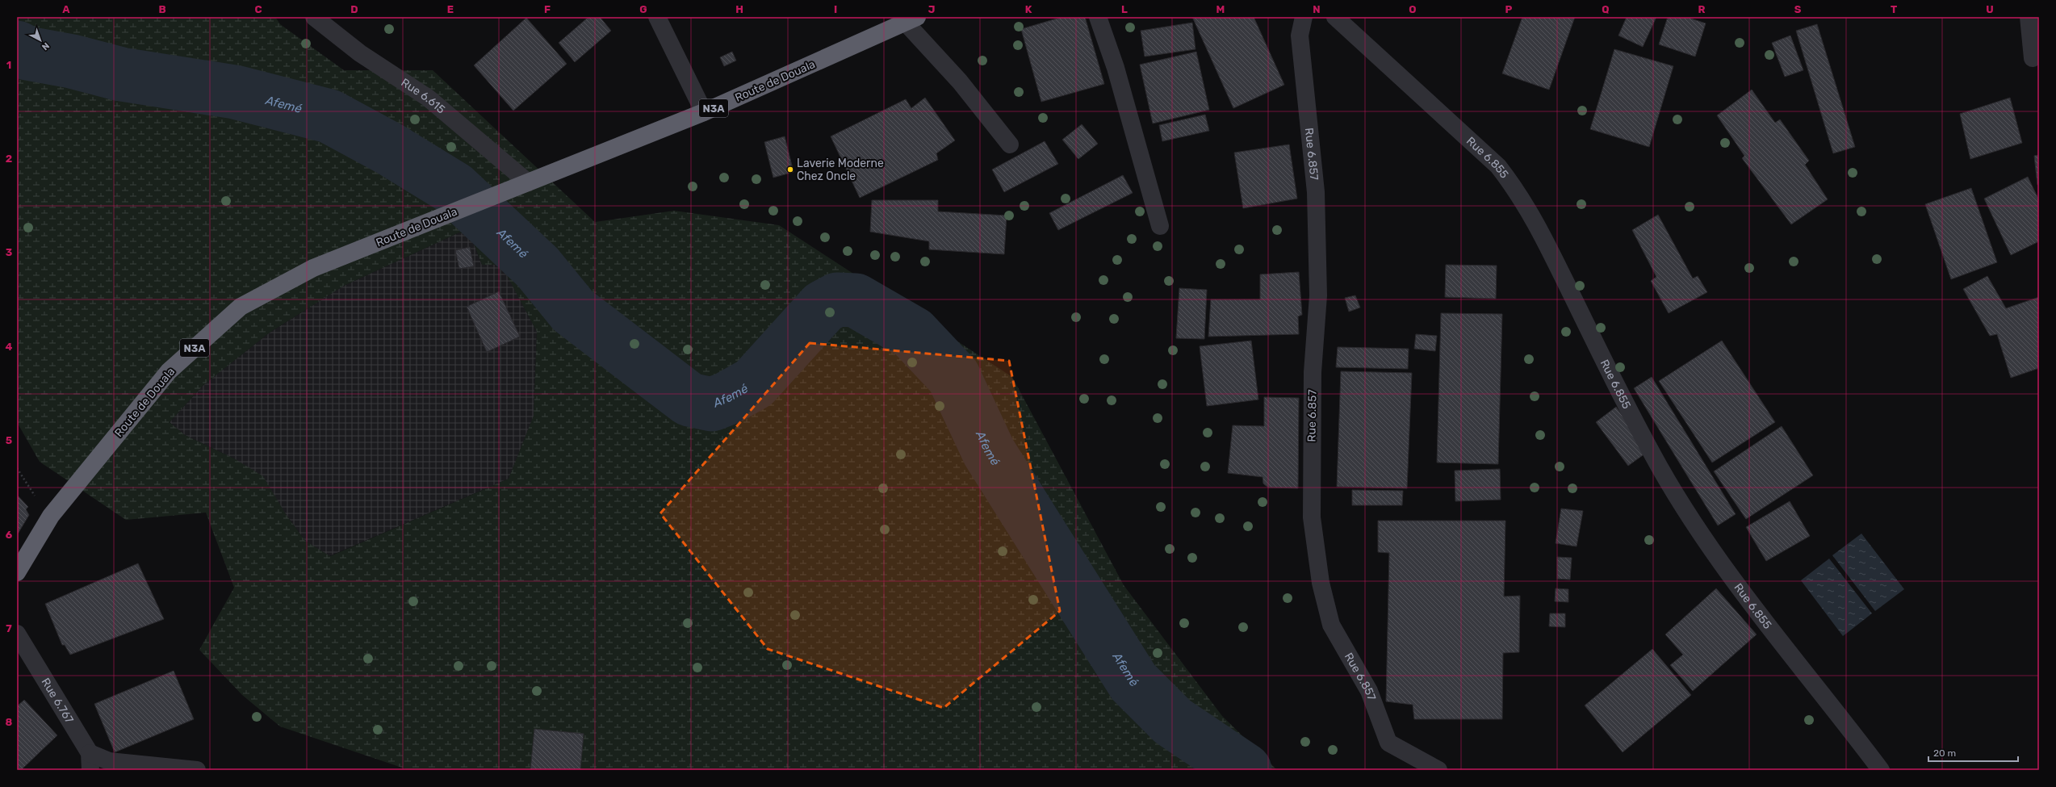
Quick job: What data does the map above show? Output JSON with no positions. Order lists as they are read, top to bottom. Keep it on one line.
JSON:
{"streets":{"highway":["Route de Douala","N3A"],"street":["Rue 6.615","Rue 6.857","Rue 6.855","Rue 6.767"]},"crossings":[["Route de Douala","Rue 6.615"]],"water":["Afemé"],"places":["Laverie Moderne Chez Oncle"],"scale_bar":"20 m","north":"bottom right","grid":{"columns":["A","B","C","D","E","F","G","H","I","J","K","L","M","N","O","P","Q","R","S","T","U"],"rows":["1","2","3","4","5","6","7","8"]}}
